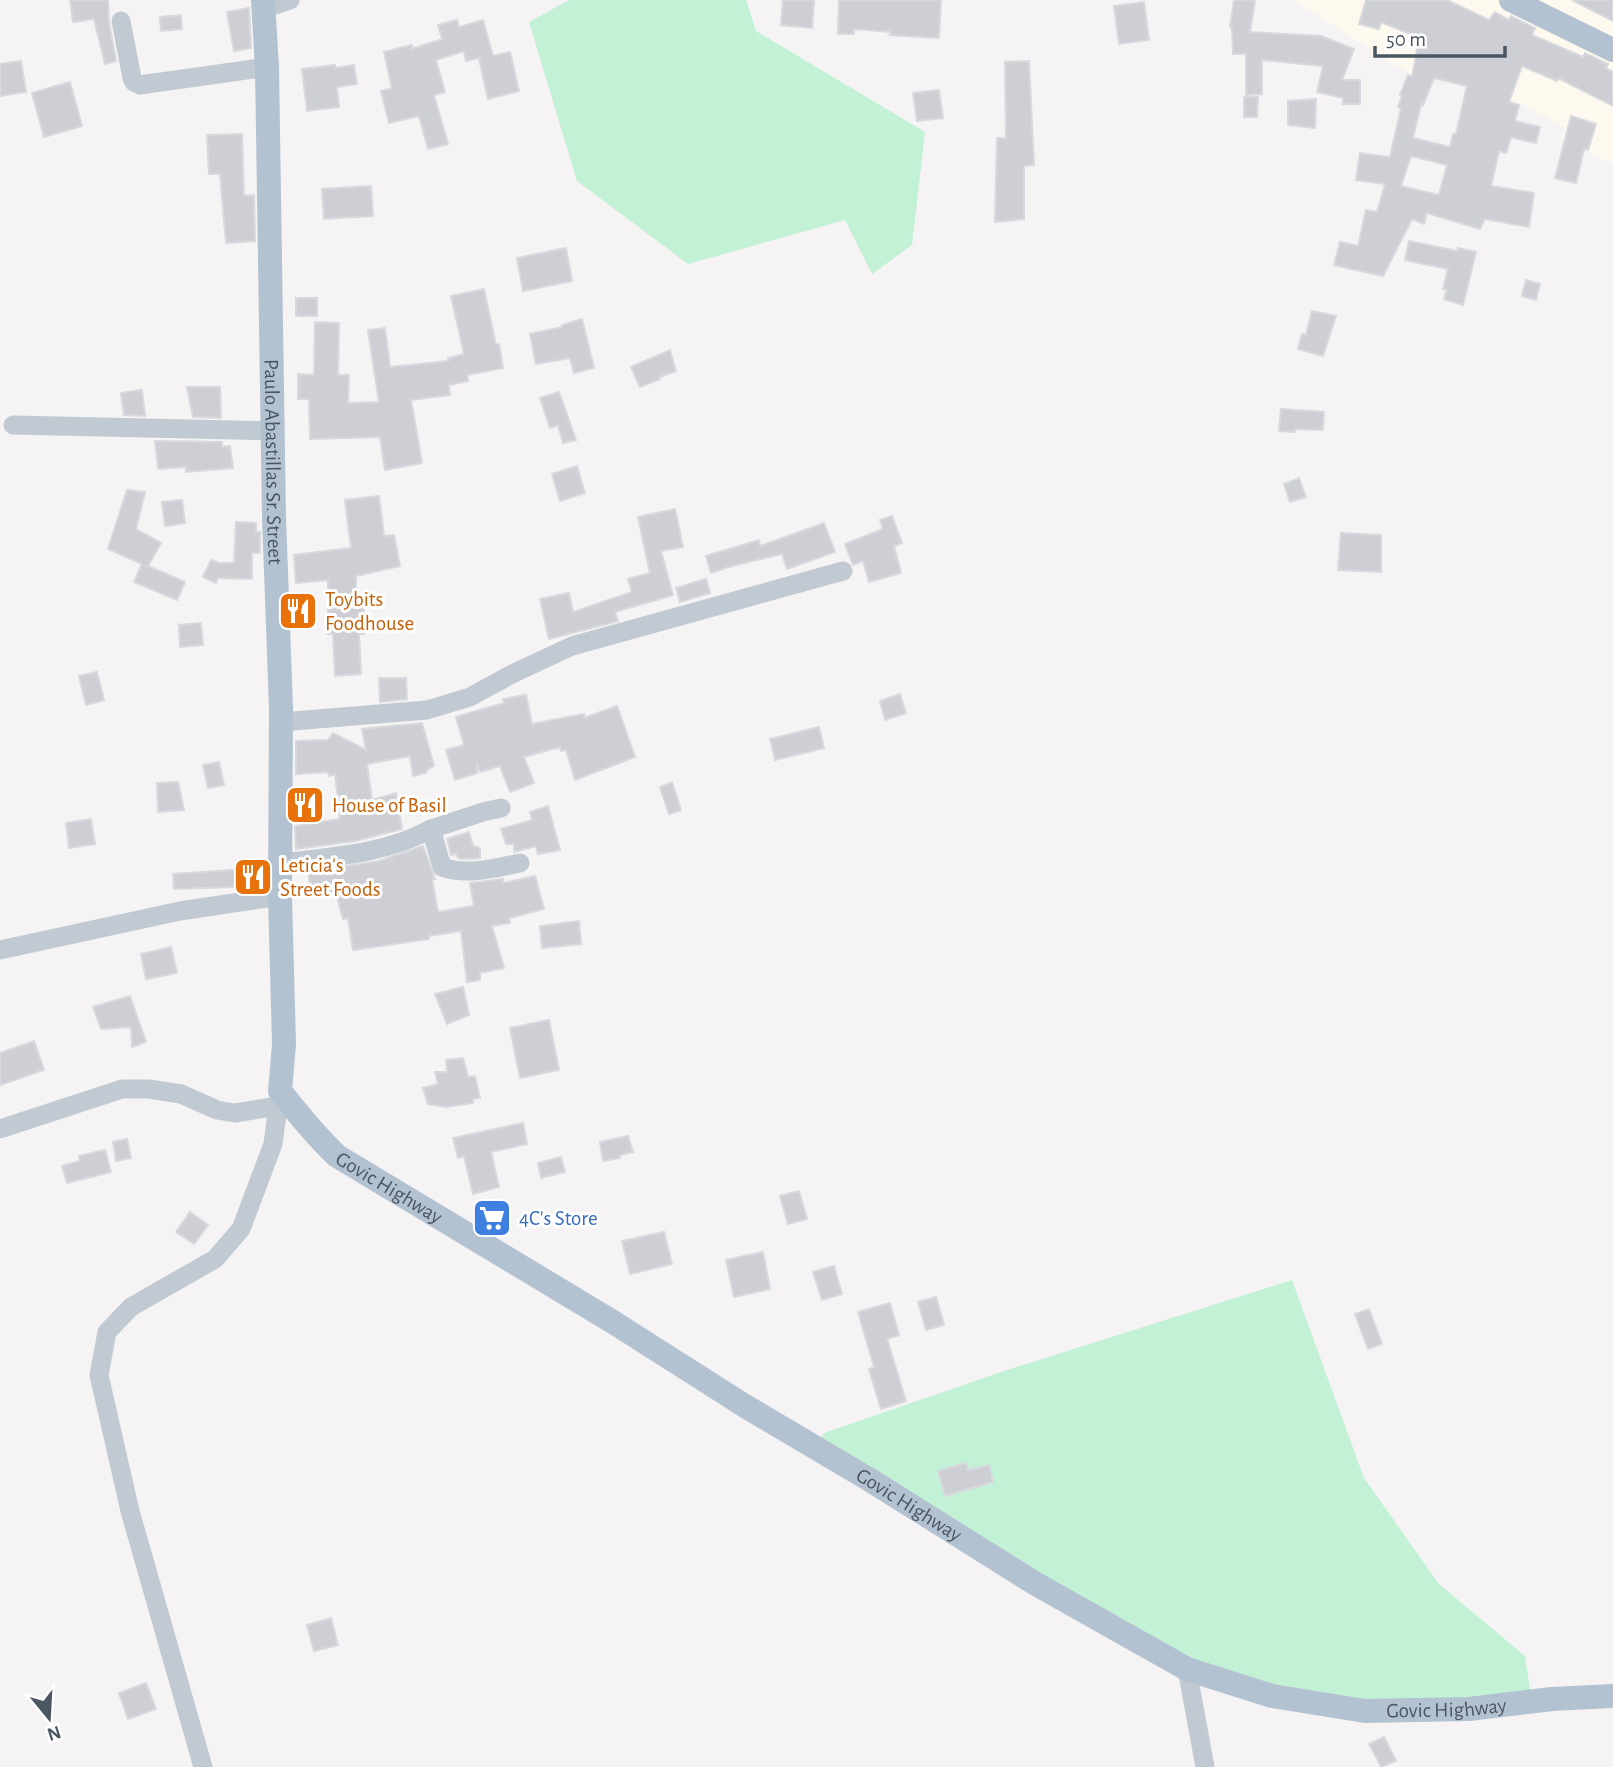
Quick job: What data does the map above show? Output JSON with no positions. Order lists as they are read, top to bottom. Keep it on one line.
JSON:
{"streets":{"main road":["Paulo Abastillas Sr. Street","Govic Highway"]},"crossings":[["Paulo Abastillas Sr. Street","Govic Highway"]],"places":{"restaurant":["Toybits Foodhouse","House of Basil","Leticia's Street Foods"],"supermarket":["4C's Store"]},"scale_bar":"50 m","north":"bottom"}
